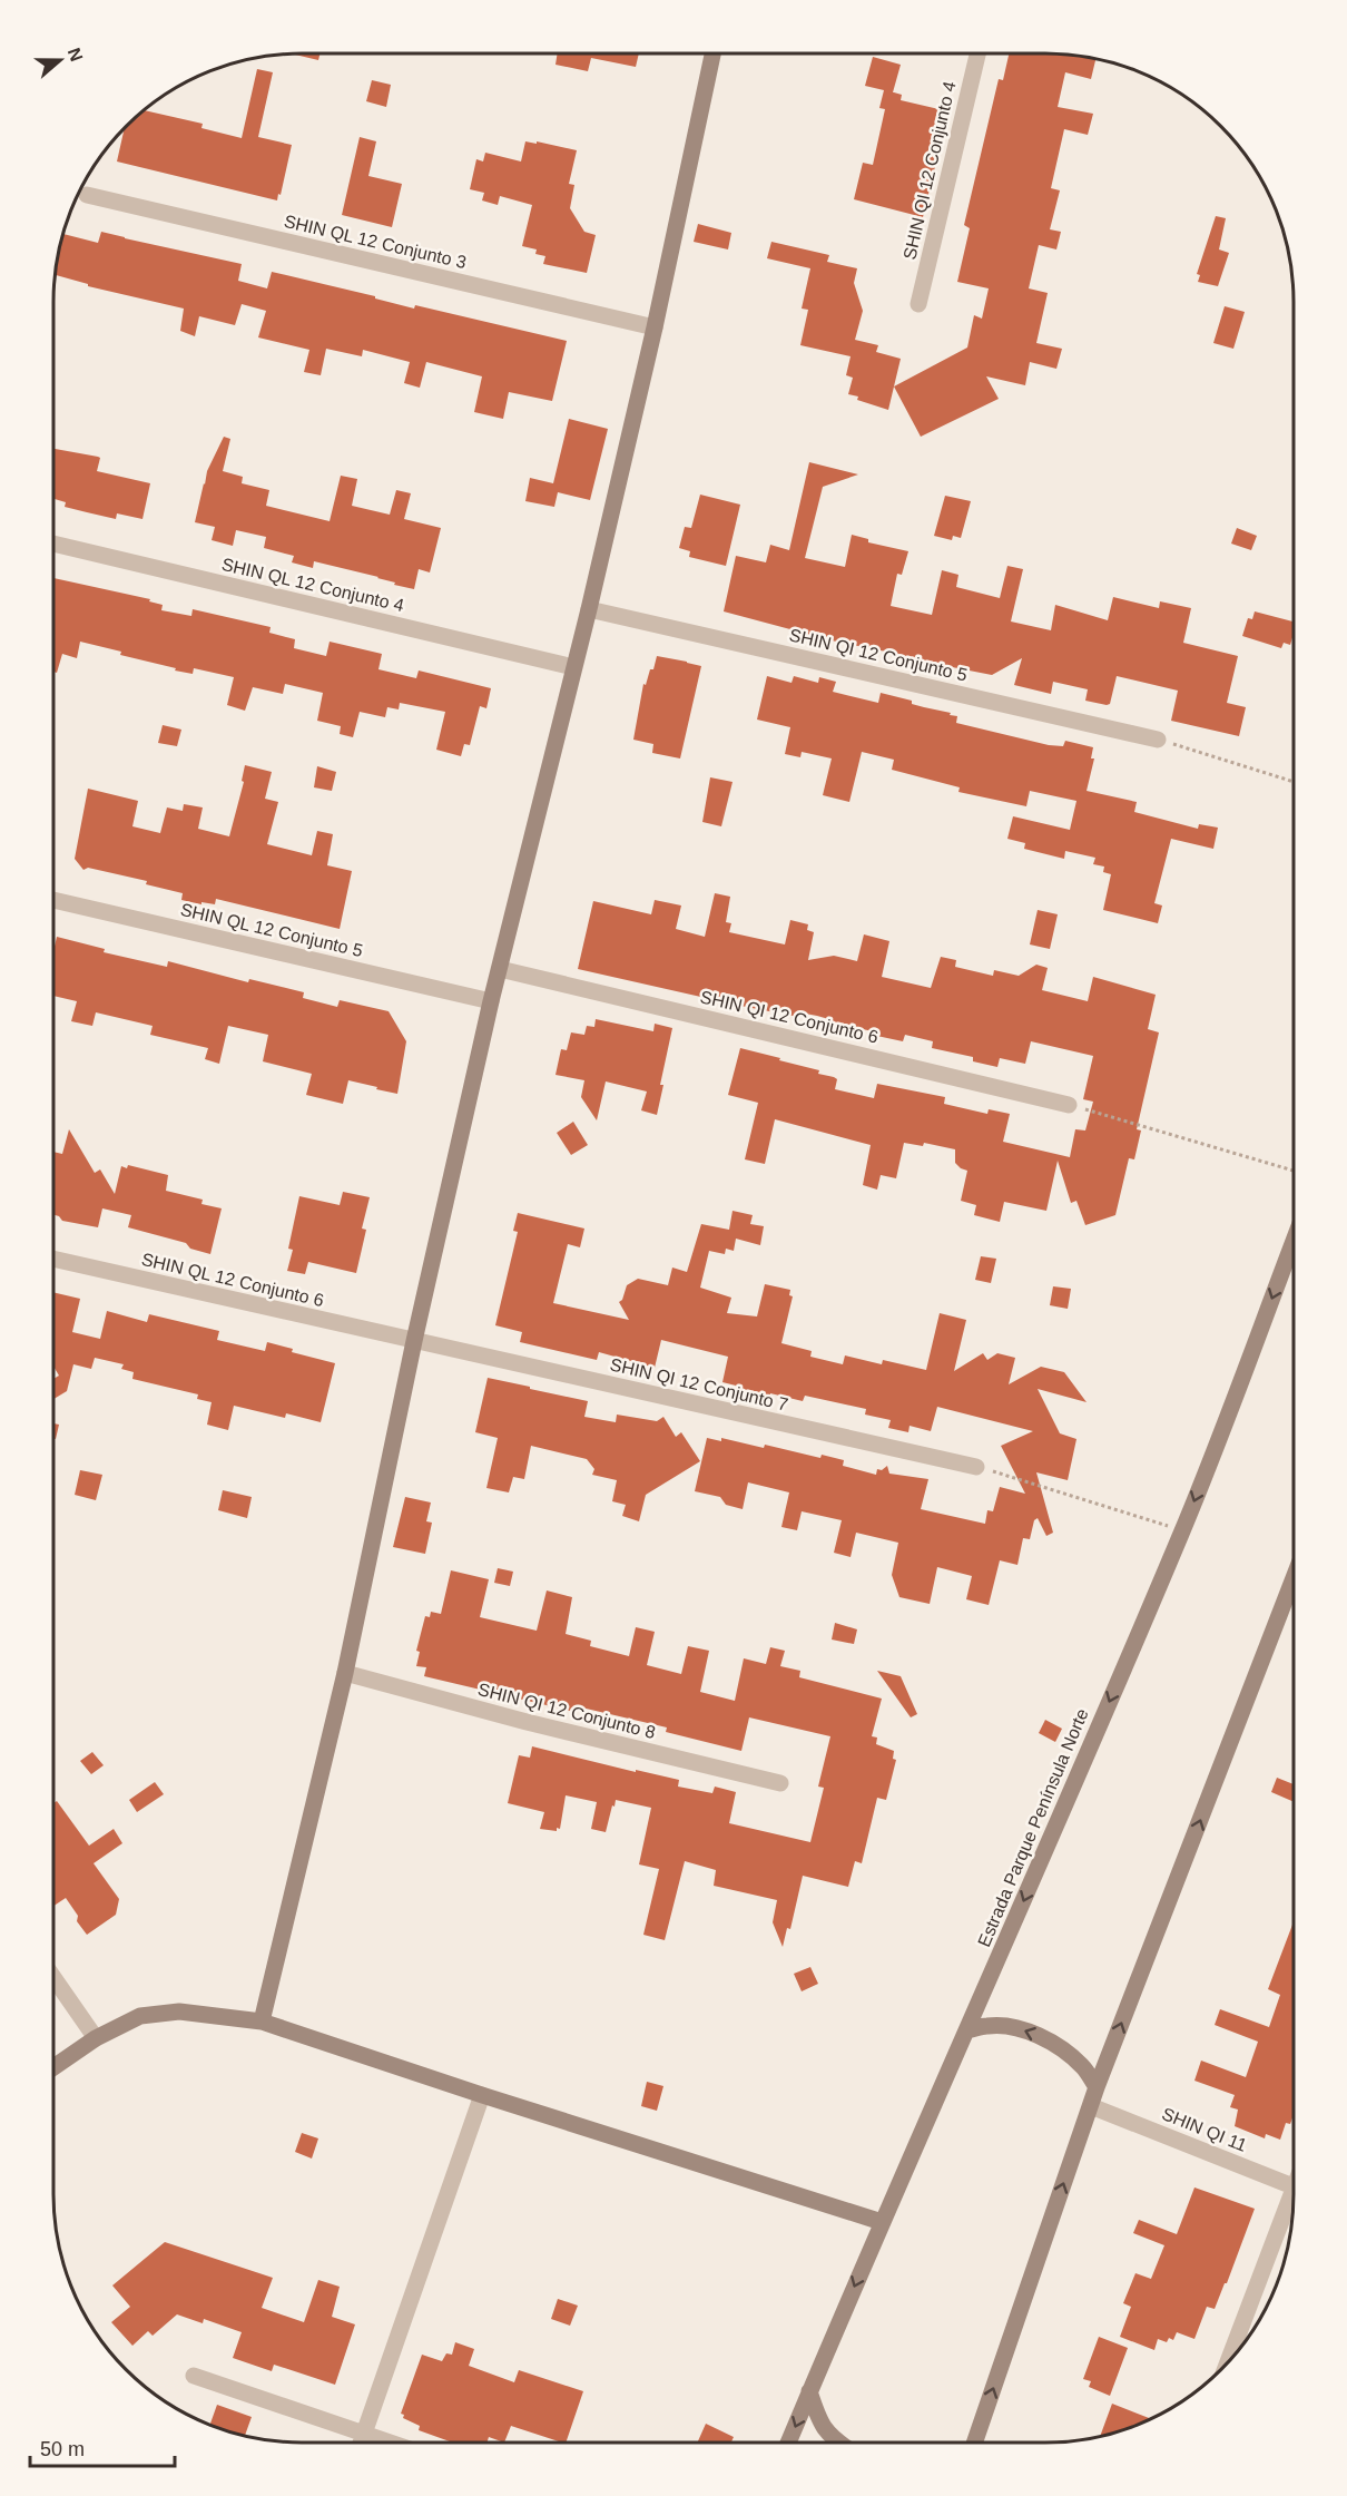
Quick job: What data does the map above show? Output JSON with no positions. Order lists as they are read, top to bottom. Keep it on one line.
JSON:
{"streets":{"street":["SHIN QI 12 Conjunto 4","SHIN QL 12 Conjunto 3","SHIN QL 12 Conjunto 4","SHIN QI 12 Conjunto 5","SHIN QL 12 Conjunto 5","SHIN QI 12 Conjunto 6","SHIN QL 12 Conjunto 6","SHIN QI 12 Conjunto 7","SHIN QI 12 Conjunto 8","Estrada Parque Península Norte","SHIN QI 11"]},"crossings":[["SHIN QL 12 Conjunto 6","SHIN QI 12 Conjunto 7"]],"scale_bar":"50 m","north":"right"}
